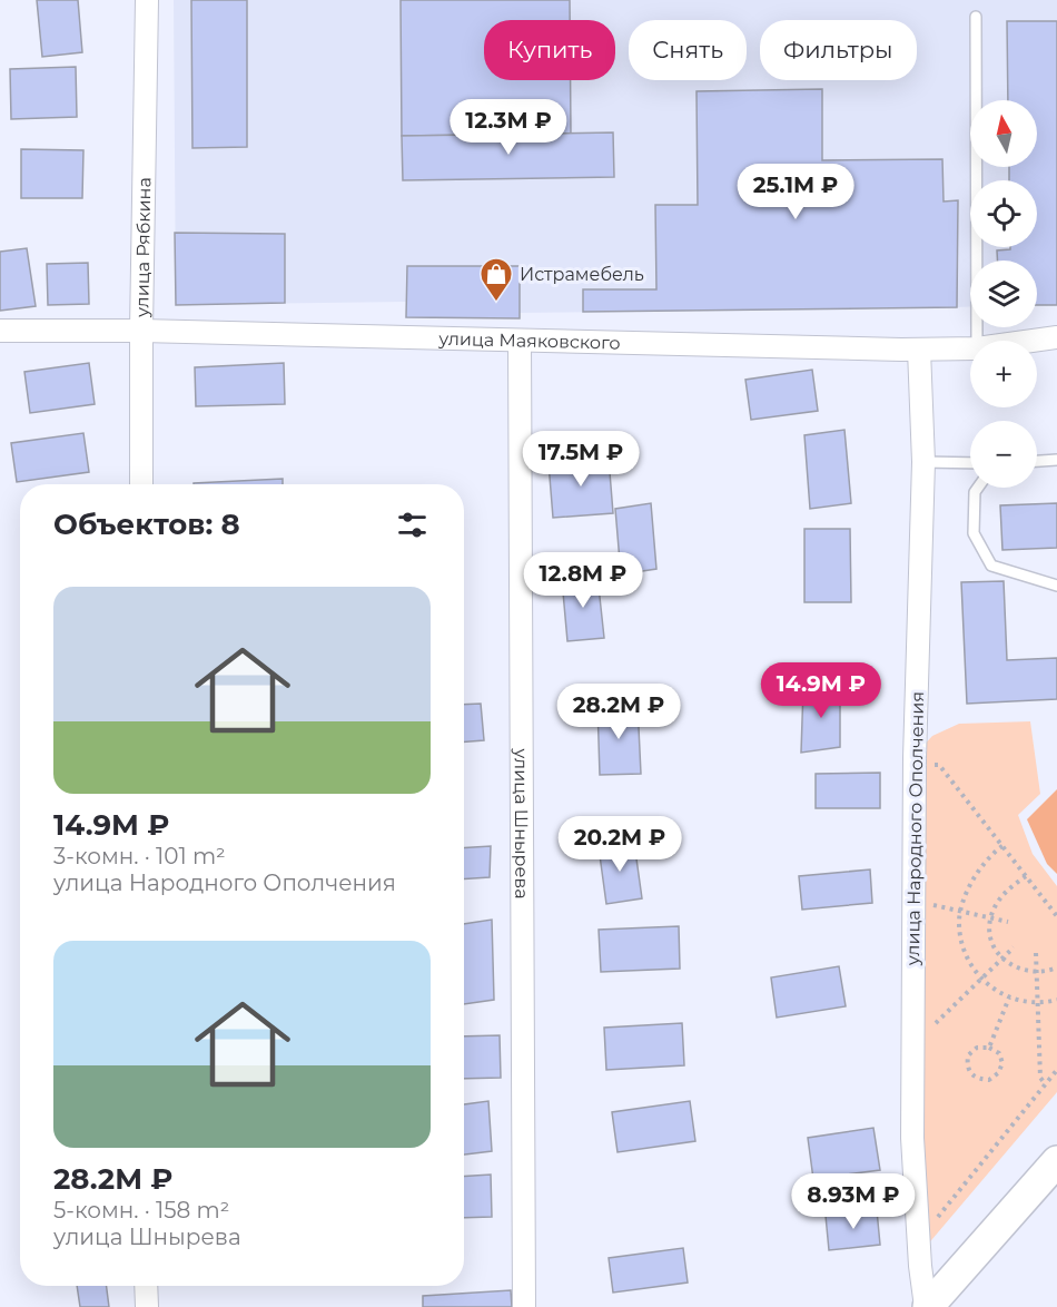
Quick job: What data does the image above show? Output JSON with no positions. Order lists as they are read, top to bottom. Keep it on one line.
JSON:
{"streets":{"street":["улица Рябкина","улица Маяковского","улица Шнырева","улица Народного Ополчения"]},"crossings":[["улица Рябкина","улица Маяковского"],["улица Маяковского","улица Шнырева"],["улица Маяковского","улица Народного Ополчения"]],"places":{"shop":["Истрамебель"]},"north":"top","page":{"chip":["Купить","Снять","Фильтры"],"price":["12.3M ₽","25.1M ₽","17.5M ₽","12.8M ₽","14.9M ₽","28.2M ₽","20.2M ₽","8.93M ₽"],"map_buttons":["+","−"],"heading":"Объектов: 8","list":[{"name":"14.9M ₽","note":"3-комн. · 101 m² · улица Народного Ополчения"},{"name":"28.2M ₽","note":"5-комн. · 158 m² · улица Шнырева"}]}}
